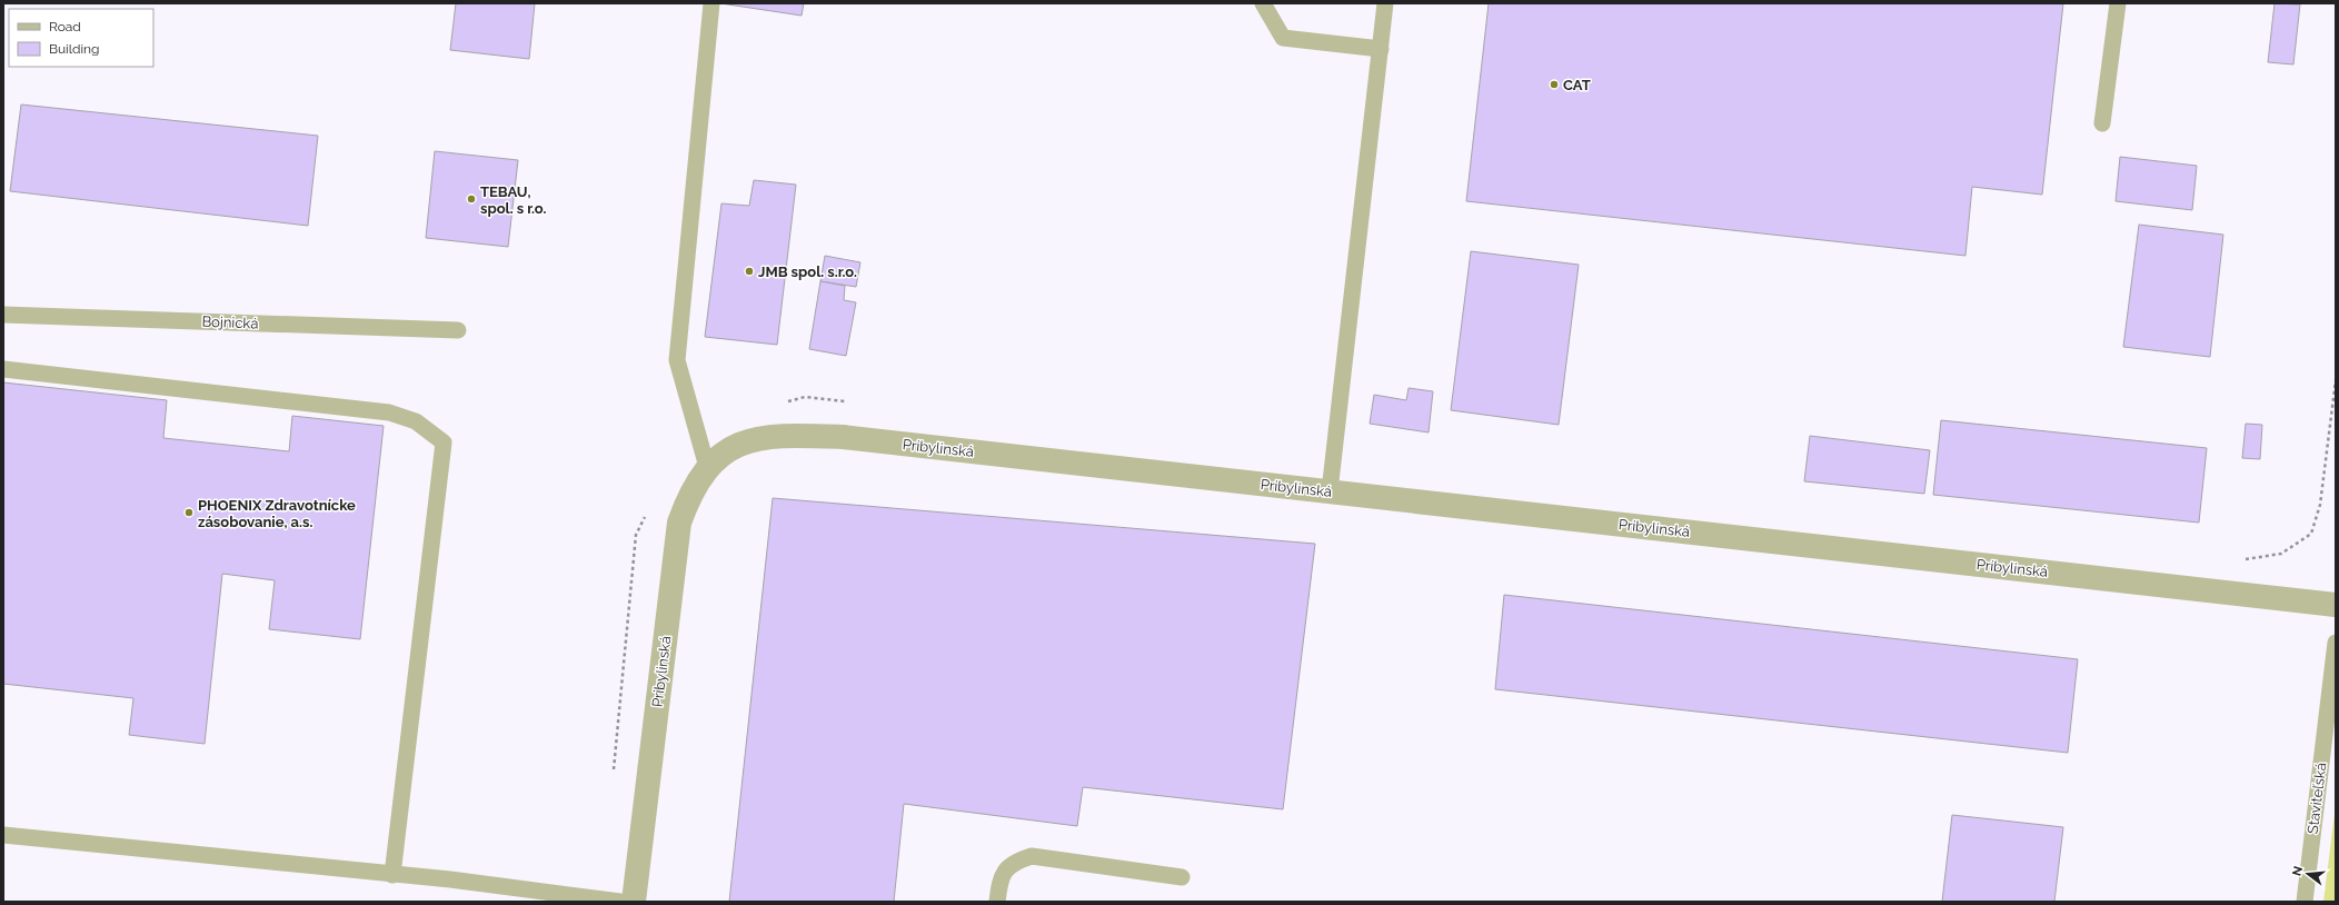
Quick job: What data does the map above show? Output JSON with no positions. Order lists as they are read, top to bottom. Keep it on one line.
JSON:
{"streets":{"street":["Pribylinská"],"lane":["Bojnická","Staviteľská"]},"places":["CAT","TEBAU, spol. s r.o.","JMB spol. s.r.o.","PHOENIX Zdravotnícke zásobovanie, a.s."],"legend":["Road","Building"],"north":"left"}
